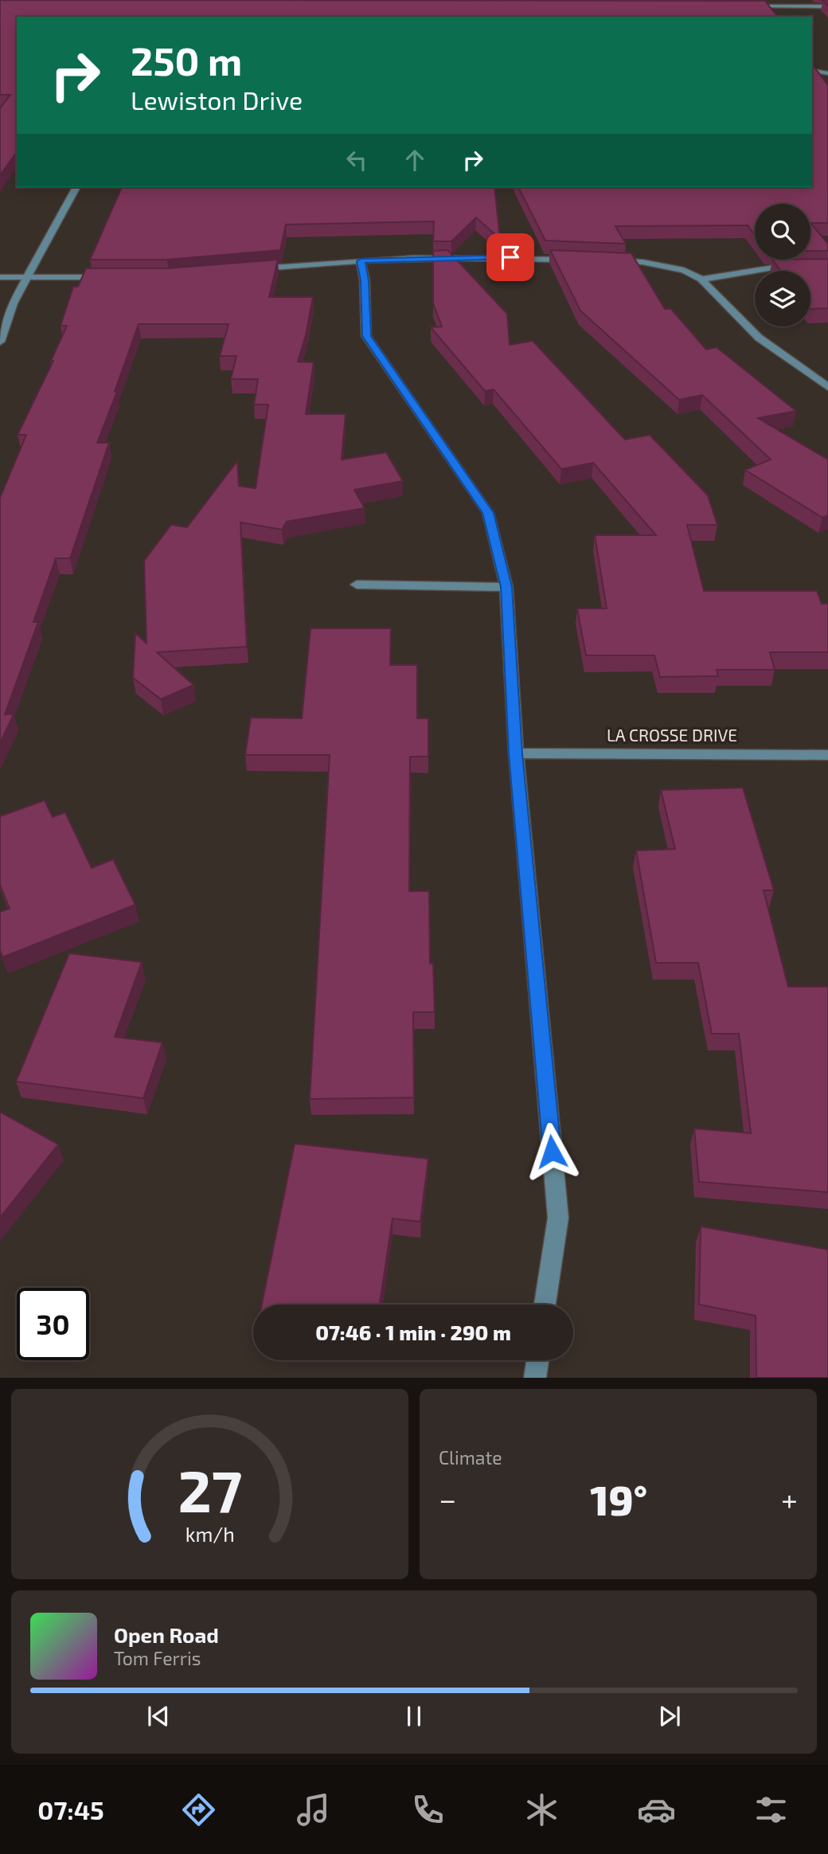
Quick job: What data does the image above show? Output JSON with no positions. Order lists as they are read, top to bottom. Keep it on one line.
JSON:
{"streets":{"street":["LA CROSSE DRIVE"]},"page":{"turn":["250 m","Lewiston Drive"],"limit":"30","trip":"07:46 · 1 min · 290 m","tile":"Climate","heat":["−","19°","+"],"song":["Open Road","Tom Ferris"],"tabs":"07:45","gauge":["27","km/h"]}}
